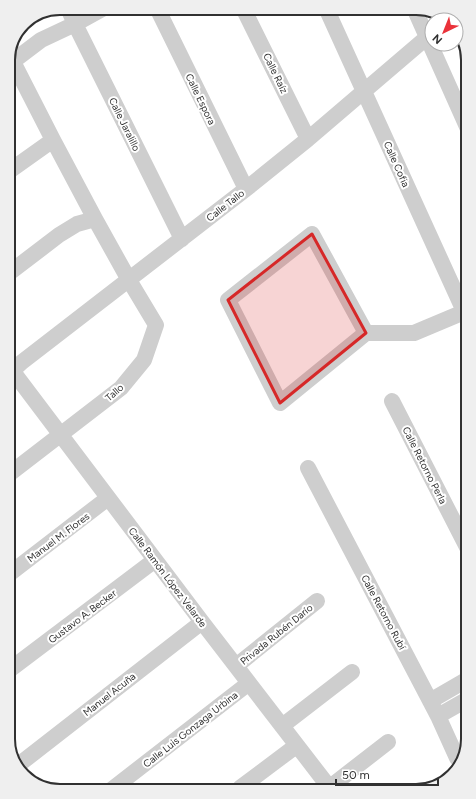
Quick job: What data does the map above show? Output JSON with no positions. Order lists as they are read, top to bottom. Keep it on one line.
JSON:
{"streets":{"street":["Calle Raíz","Calle Espora","Calle Jaralillo","Calle Cofia","Calle Tallo","Tallo","Calle Retorno Perla","Manuel M. Flores","Calle Ramón López Velarde","Calle Retorno Rubí","Gustavo A. Becker","Privada Rubén Darío","Manuel Acuña","Calle Luis Gonzaga Urbina"]},"crossings":[["Calle Raíz","Calle Tallo"],["Calle Espora","Calle Tallo"],["Calle Jaralillo","Calle Tallo"],["Calle Cofia","Calle Tallo"],["Calle Tallo","Tallo"],["Tallo","Calle Ramón López Velarde"],["Manuel M. Flores","Calle Ramón López Velarde"],["Calle Ramón López Velarde","Gustavo A. Becker"],["Calle Ramón López Velarde","Privada Rubén Darío"],["Calle Ramón López Velarde","Manuel Acuña"],["Calle Ramón López Velarde","Calle Luis Gonzaga Urbina"]],"scale_bar":"50 m","north":"bottom left"}
